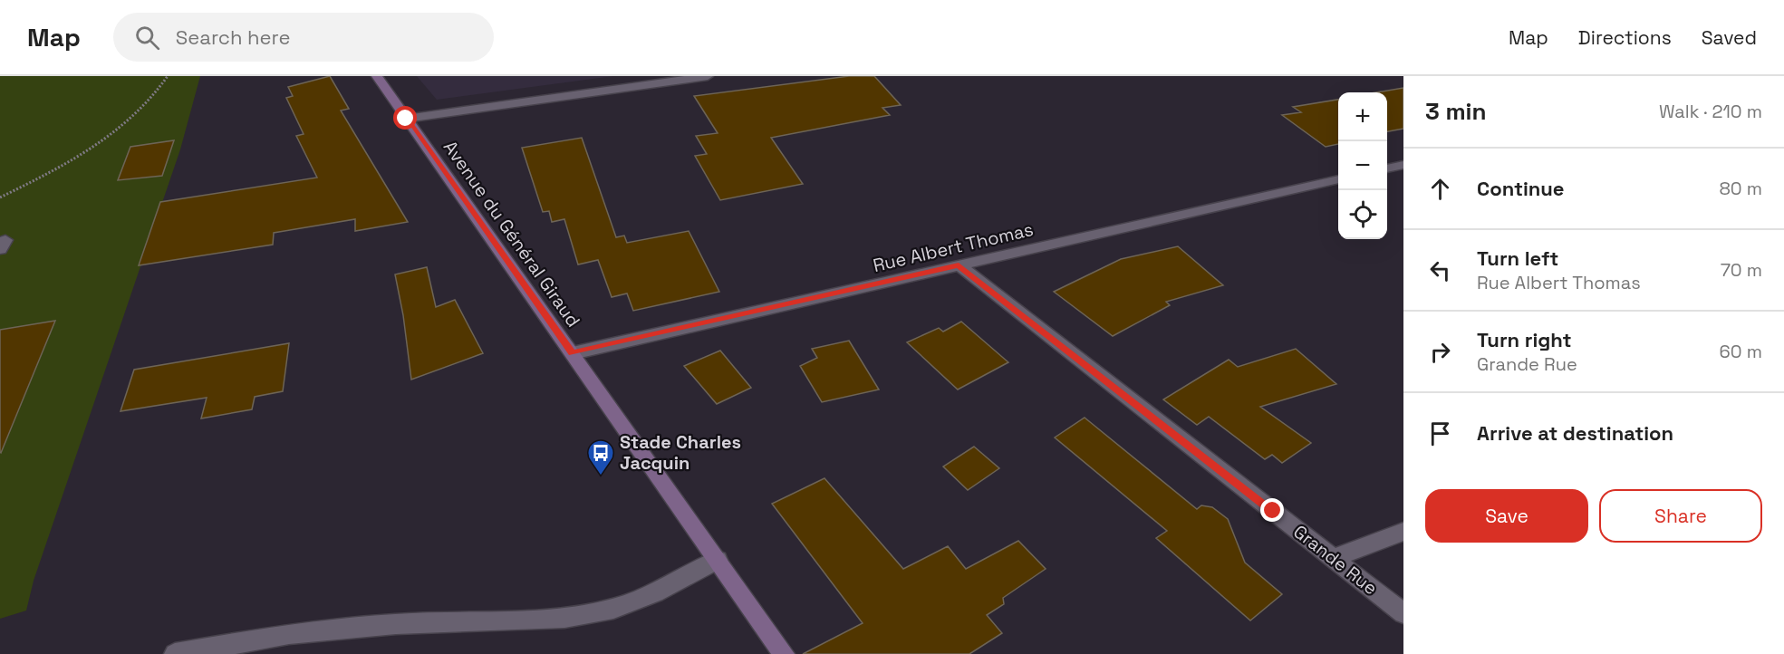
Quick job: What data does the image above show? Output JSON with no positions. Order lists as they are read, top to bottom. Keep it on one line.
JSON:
{"streets":{"main road":["Avenue du Général Giraud"],"street":["Rue Albert Thomas","Grande Rue"]},"crossings":[["Avenue du Général Giraud","Rue Albert Thomas"],["Rue Albert Thomas","Grande Rue"]],"places":{"bus stop":["Stade Charles Jacquin"]},"page":{"header":"Map","search":"Search here","nav":["Map","Directions","Saved"],"heading":["3 min","Walk · 210 m"],"map_buttons":["+","−"],"list":[["Continue","80 m"],["Turn left","Rue Albert Thomas","70 m"],["Turn right","Grande Rue","60 m"],"Arrive at destination"],"buttons":["Save","Share"]}}
